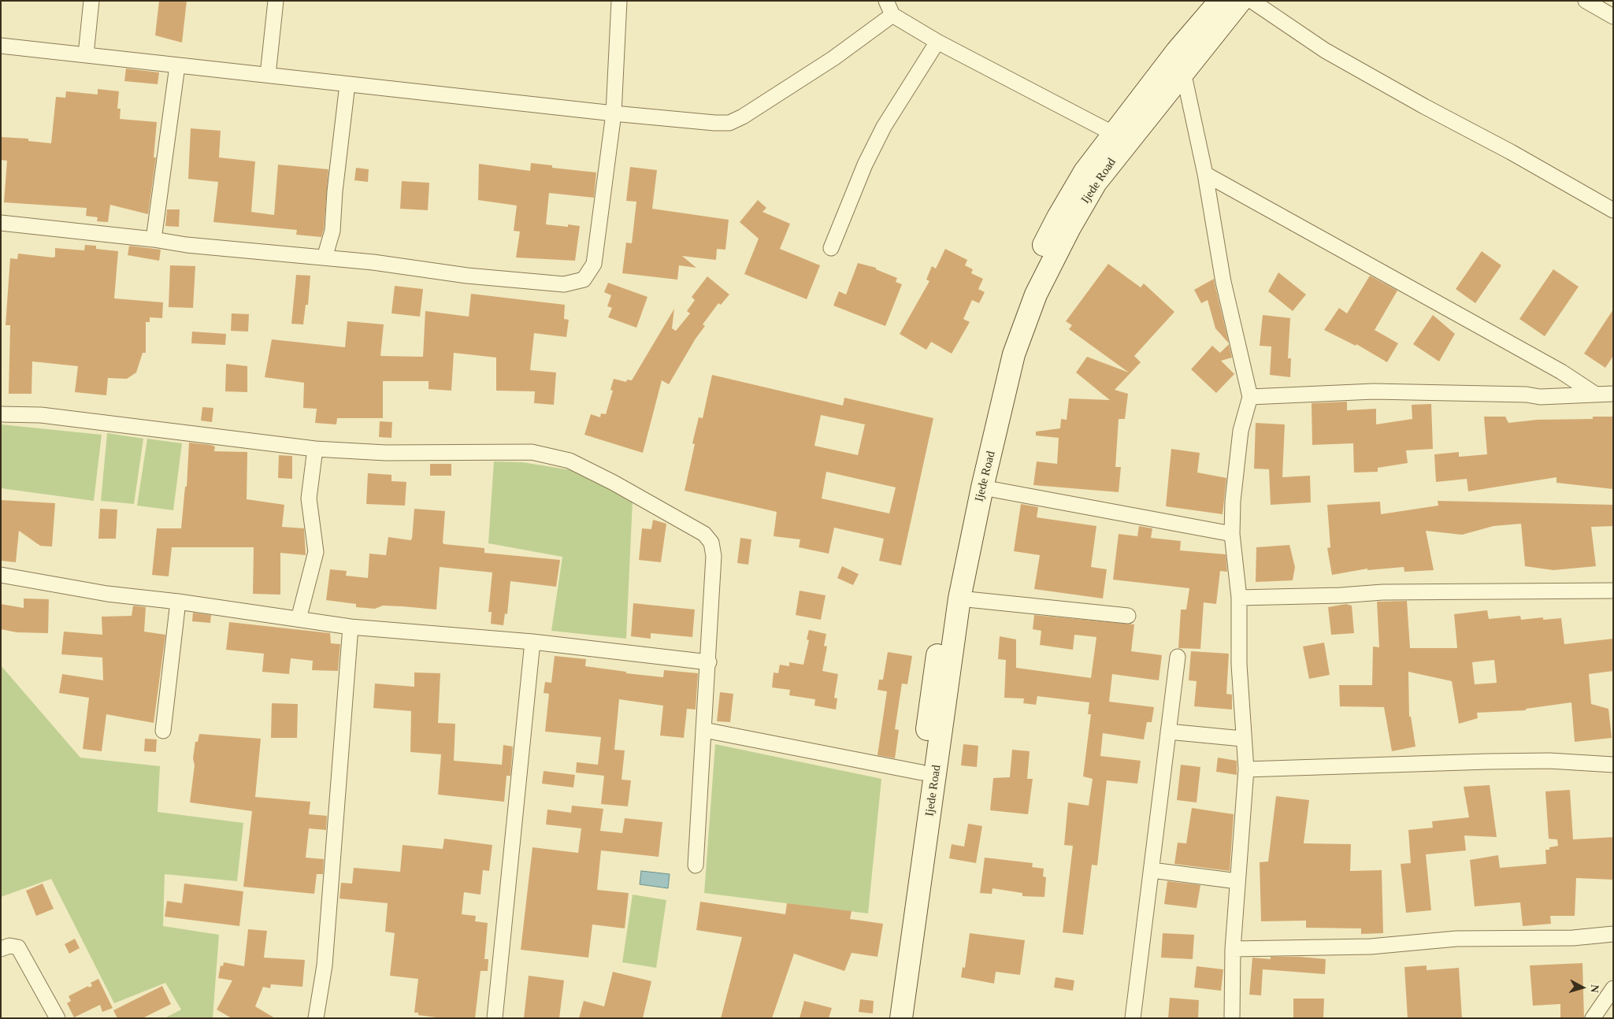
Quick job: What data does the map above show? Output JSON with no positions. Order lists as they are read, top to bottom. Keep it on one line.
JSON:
{"streets":{"main road":["Ijede Road"]},"north":"right"}
